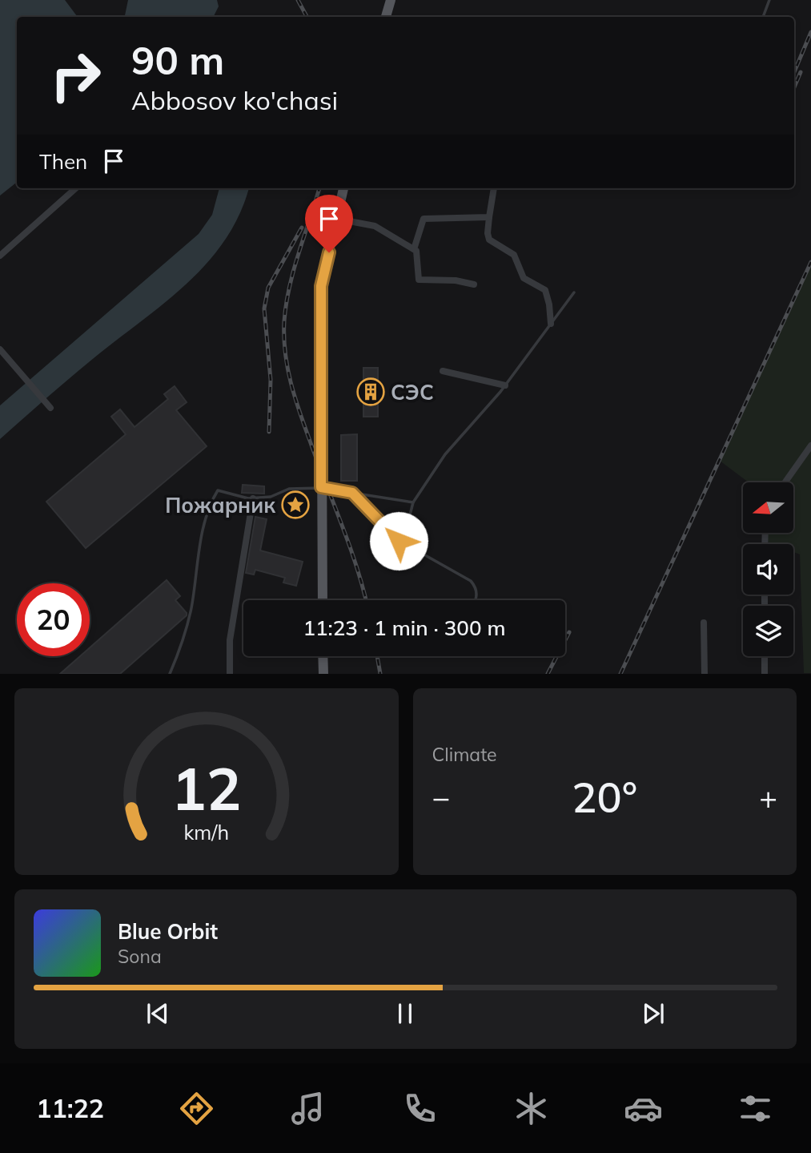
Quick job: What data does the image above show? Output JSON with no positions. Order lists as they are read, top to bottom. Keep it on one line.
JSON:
{"places":{"building":["СЭС"],"place":["Пожарник"]},"north":"left","page":{"turn":["90 m","Abbosov ko'chasi"],"then":"Then","limit":"20","trip":"11:23 · 1 min · 300 m","tile":"Climate","heat":["−","20°","+"],"song":["Blue Orbit","Sona"],"tabs":"11:22","gauge":["12","km/h"]}}
